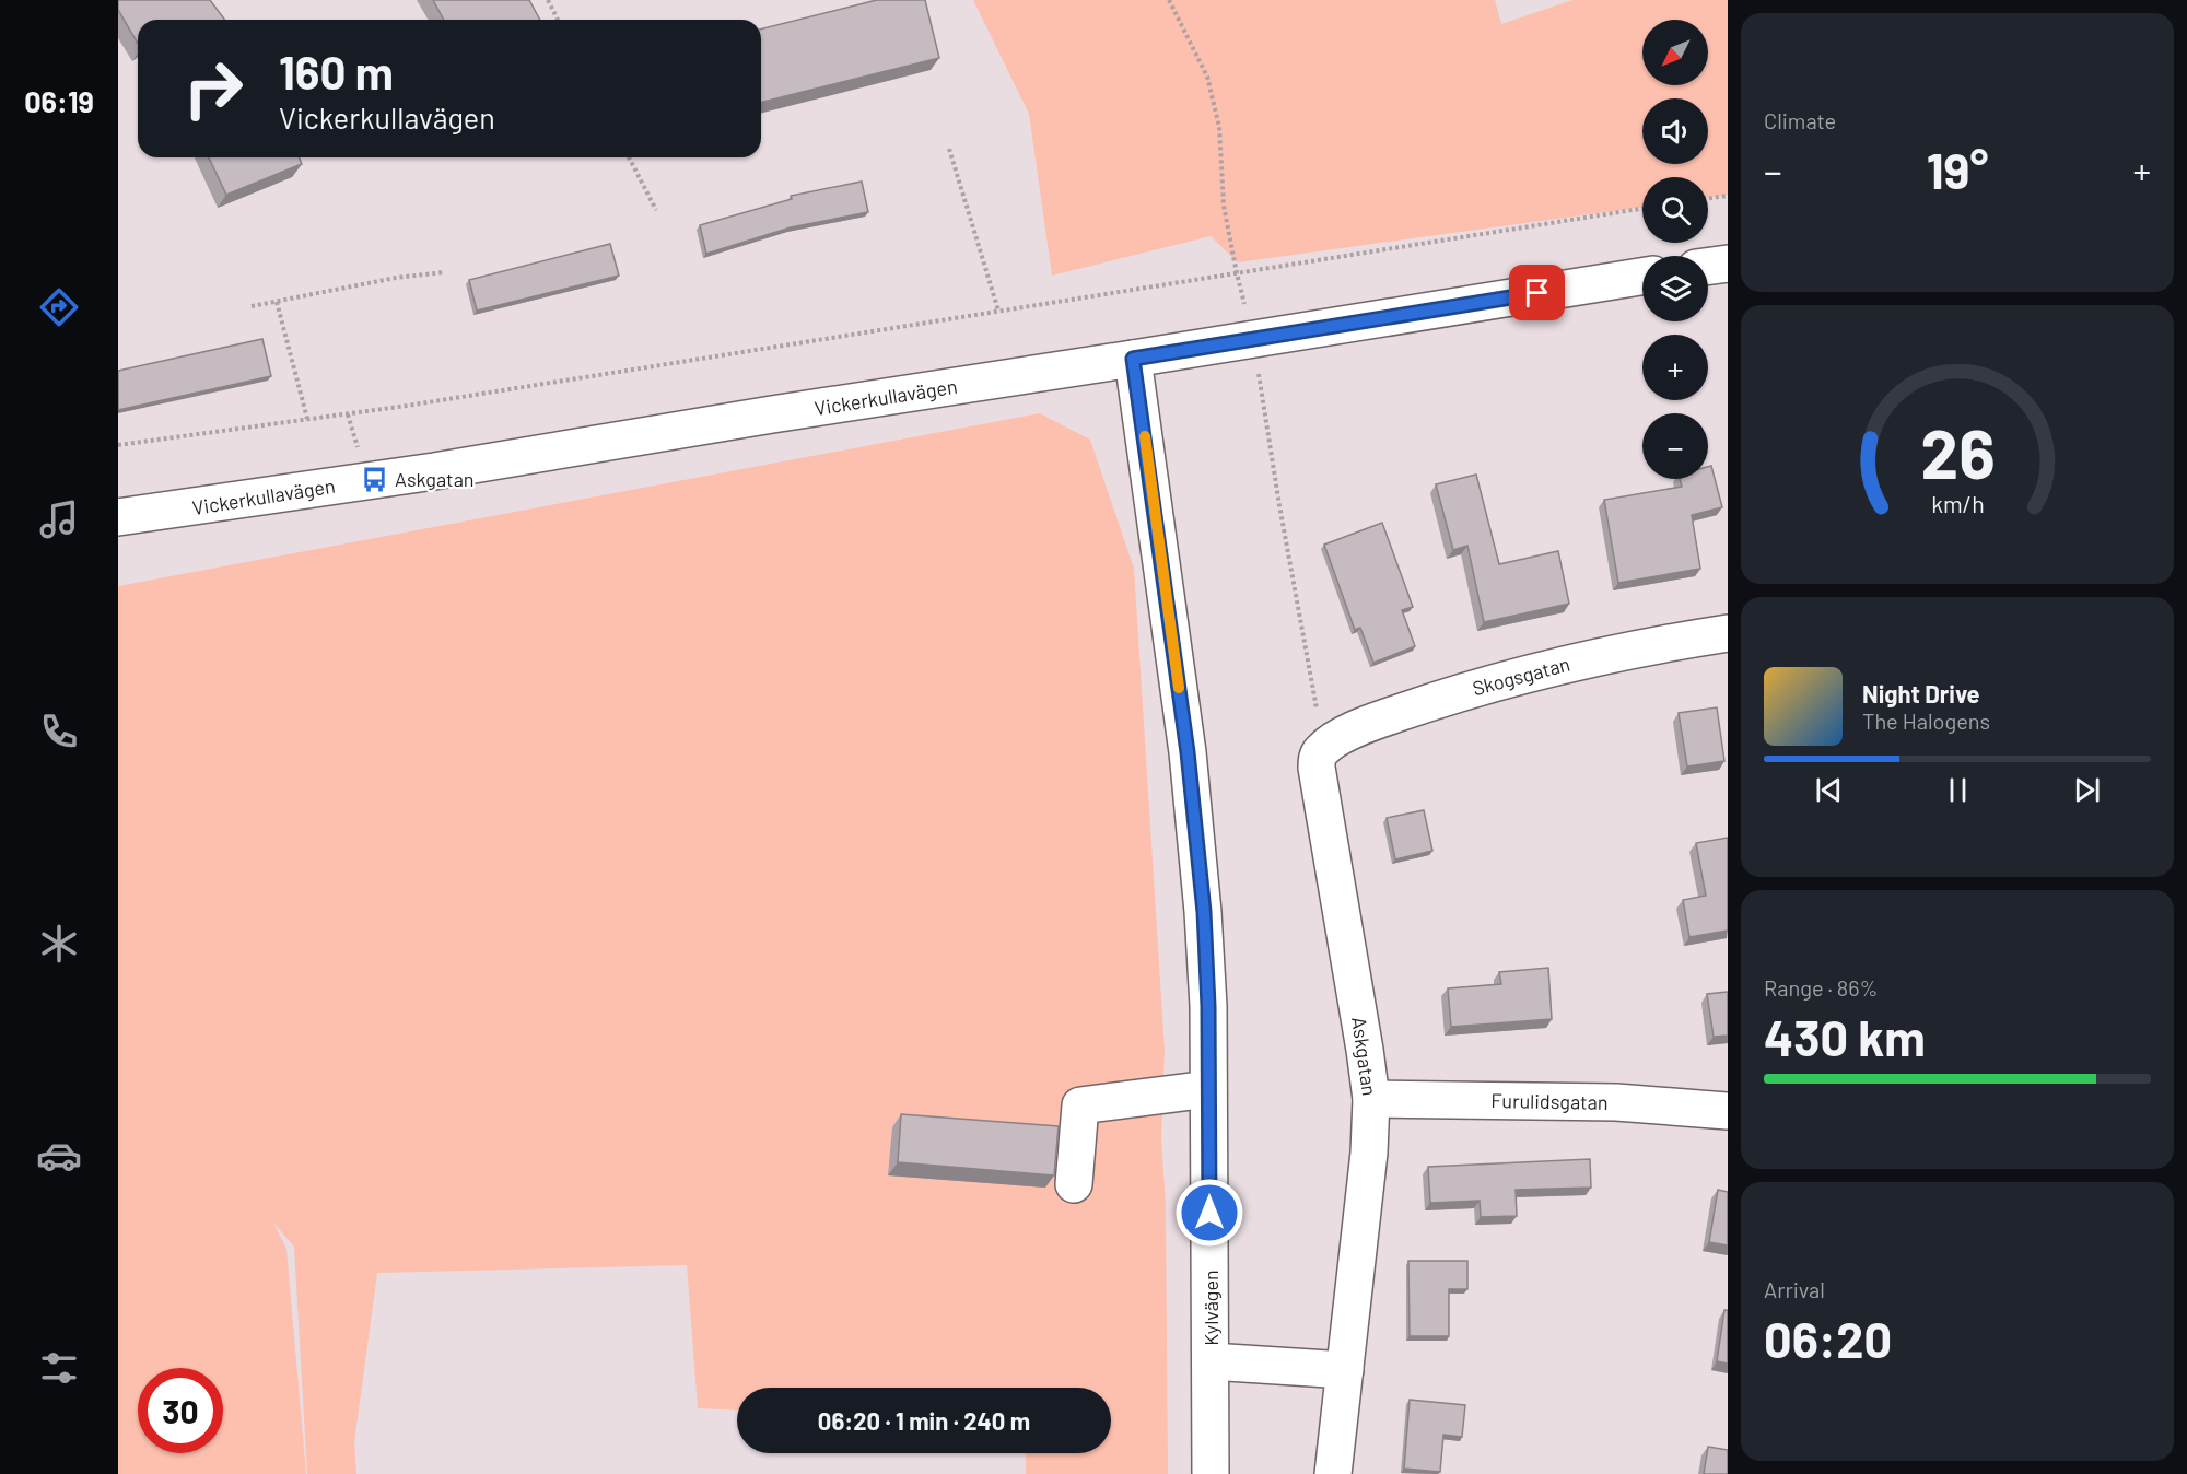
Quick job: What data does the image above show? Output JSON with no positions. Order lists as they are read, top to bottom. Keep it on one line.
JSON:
{"streets":{"street":["Vickerkullavägen","Skogsgatan","Askgatan","Furulidsgatan","Kylvägen"]},"crossings":[["Vickerkullavägen","Kylvägen"],["Skogsgatan","Askgatan"],["Askgatan","Furulidsgatan"]],"places":{"bus stop":["Askgatan"]},"north":"bottom left","page":{"tabs":"06:19","tile":["Climate",["Range · 86%","430 km"],["Arrival","06:20"]],"map_buttons":["+","−"],"turn":["160 m","Vickerkullavägen"],"heat":["−","19°","+"],"song":["Night Drive","The Halogens"],"limit":"30","trip":"06:20 · 1 min · 240 m","gauge":["26","km/h"]}}
